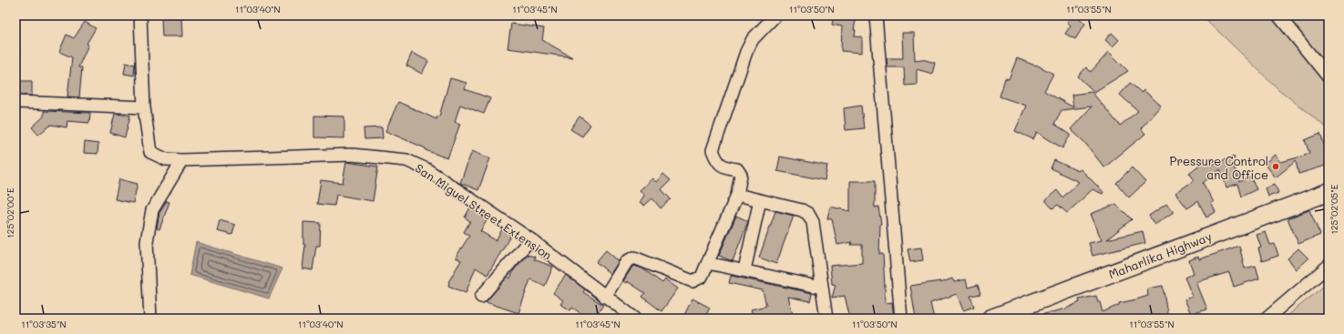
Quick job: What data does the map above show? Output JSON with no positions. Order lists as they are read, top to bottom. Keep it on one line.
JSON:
{"streets":{"highway":["Maharlika Highway"],"street":["San Miguel Street Extension"]},"places":["Pressure Control and Office"],"coordinates":["11°03'40\"N","11°03'45\"N","11°03'50\"N","11°03'55\"N","125°02'05\"E","125°02'00\"E","11°03'35\"N"]}
